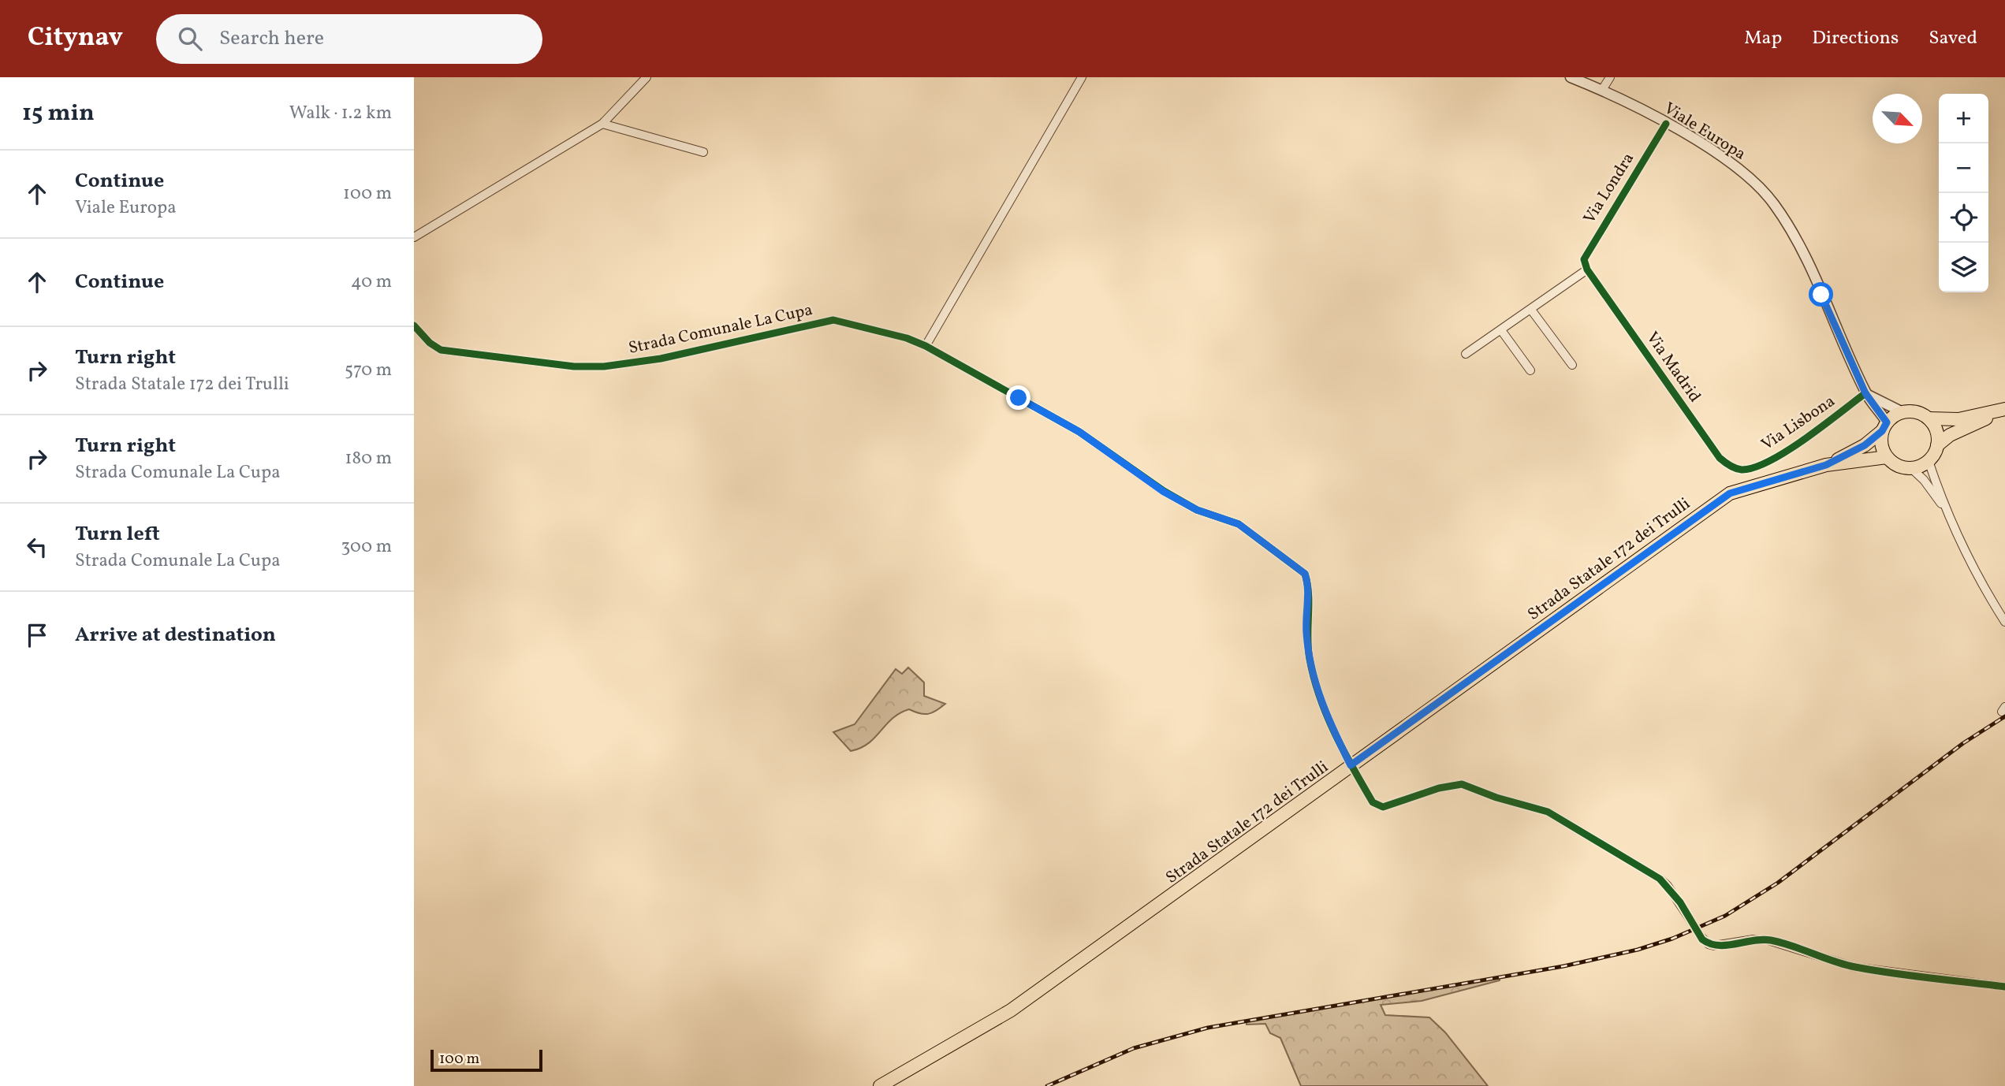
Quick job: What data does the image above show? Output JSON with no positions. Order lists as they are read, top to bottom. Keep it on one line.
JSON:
{"streets":{"main road":["Strada Statale 172 dei Trulli"],"street":["Viale Europa","Via Londra","Strada Comunale La Cupa","Via Madrid","Via Lisbona"]},"crossings":[["Viale Europa","Via Londra"],["Viale Europa","Via Lisbona"],["Viale Europa","Strada Statale 172 dei Trulli"],["Via Londra","Via Madrid"],["Strada Comunale La Cupa","Strada Statale 172 dei Trulli"],["Via Madrid","Via Lisbona"]],"scale_bar":"100 m","north":"bottom right","page":{"header":"Citynav","search":"Search here","nav":["Map","Directions","Saved"],"heading":["15 min","Walk · 1.2 km"],"map_buttons":["+","−"],"list":[["Continue","Viale Europa","100 m"],["Continue","40 m"],["Turn right","Strada Statale 172 dei Trulli","570 m"],["Turn right","Strada Comunale La Cupa","180 m"],["Turn left","Strada Comunale La Cupa","300 m"],"Arrive at destination"],"scale":"100 m"}}
